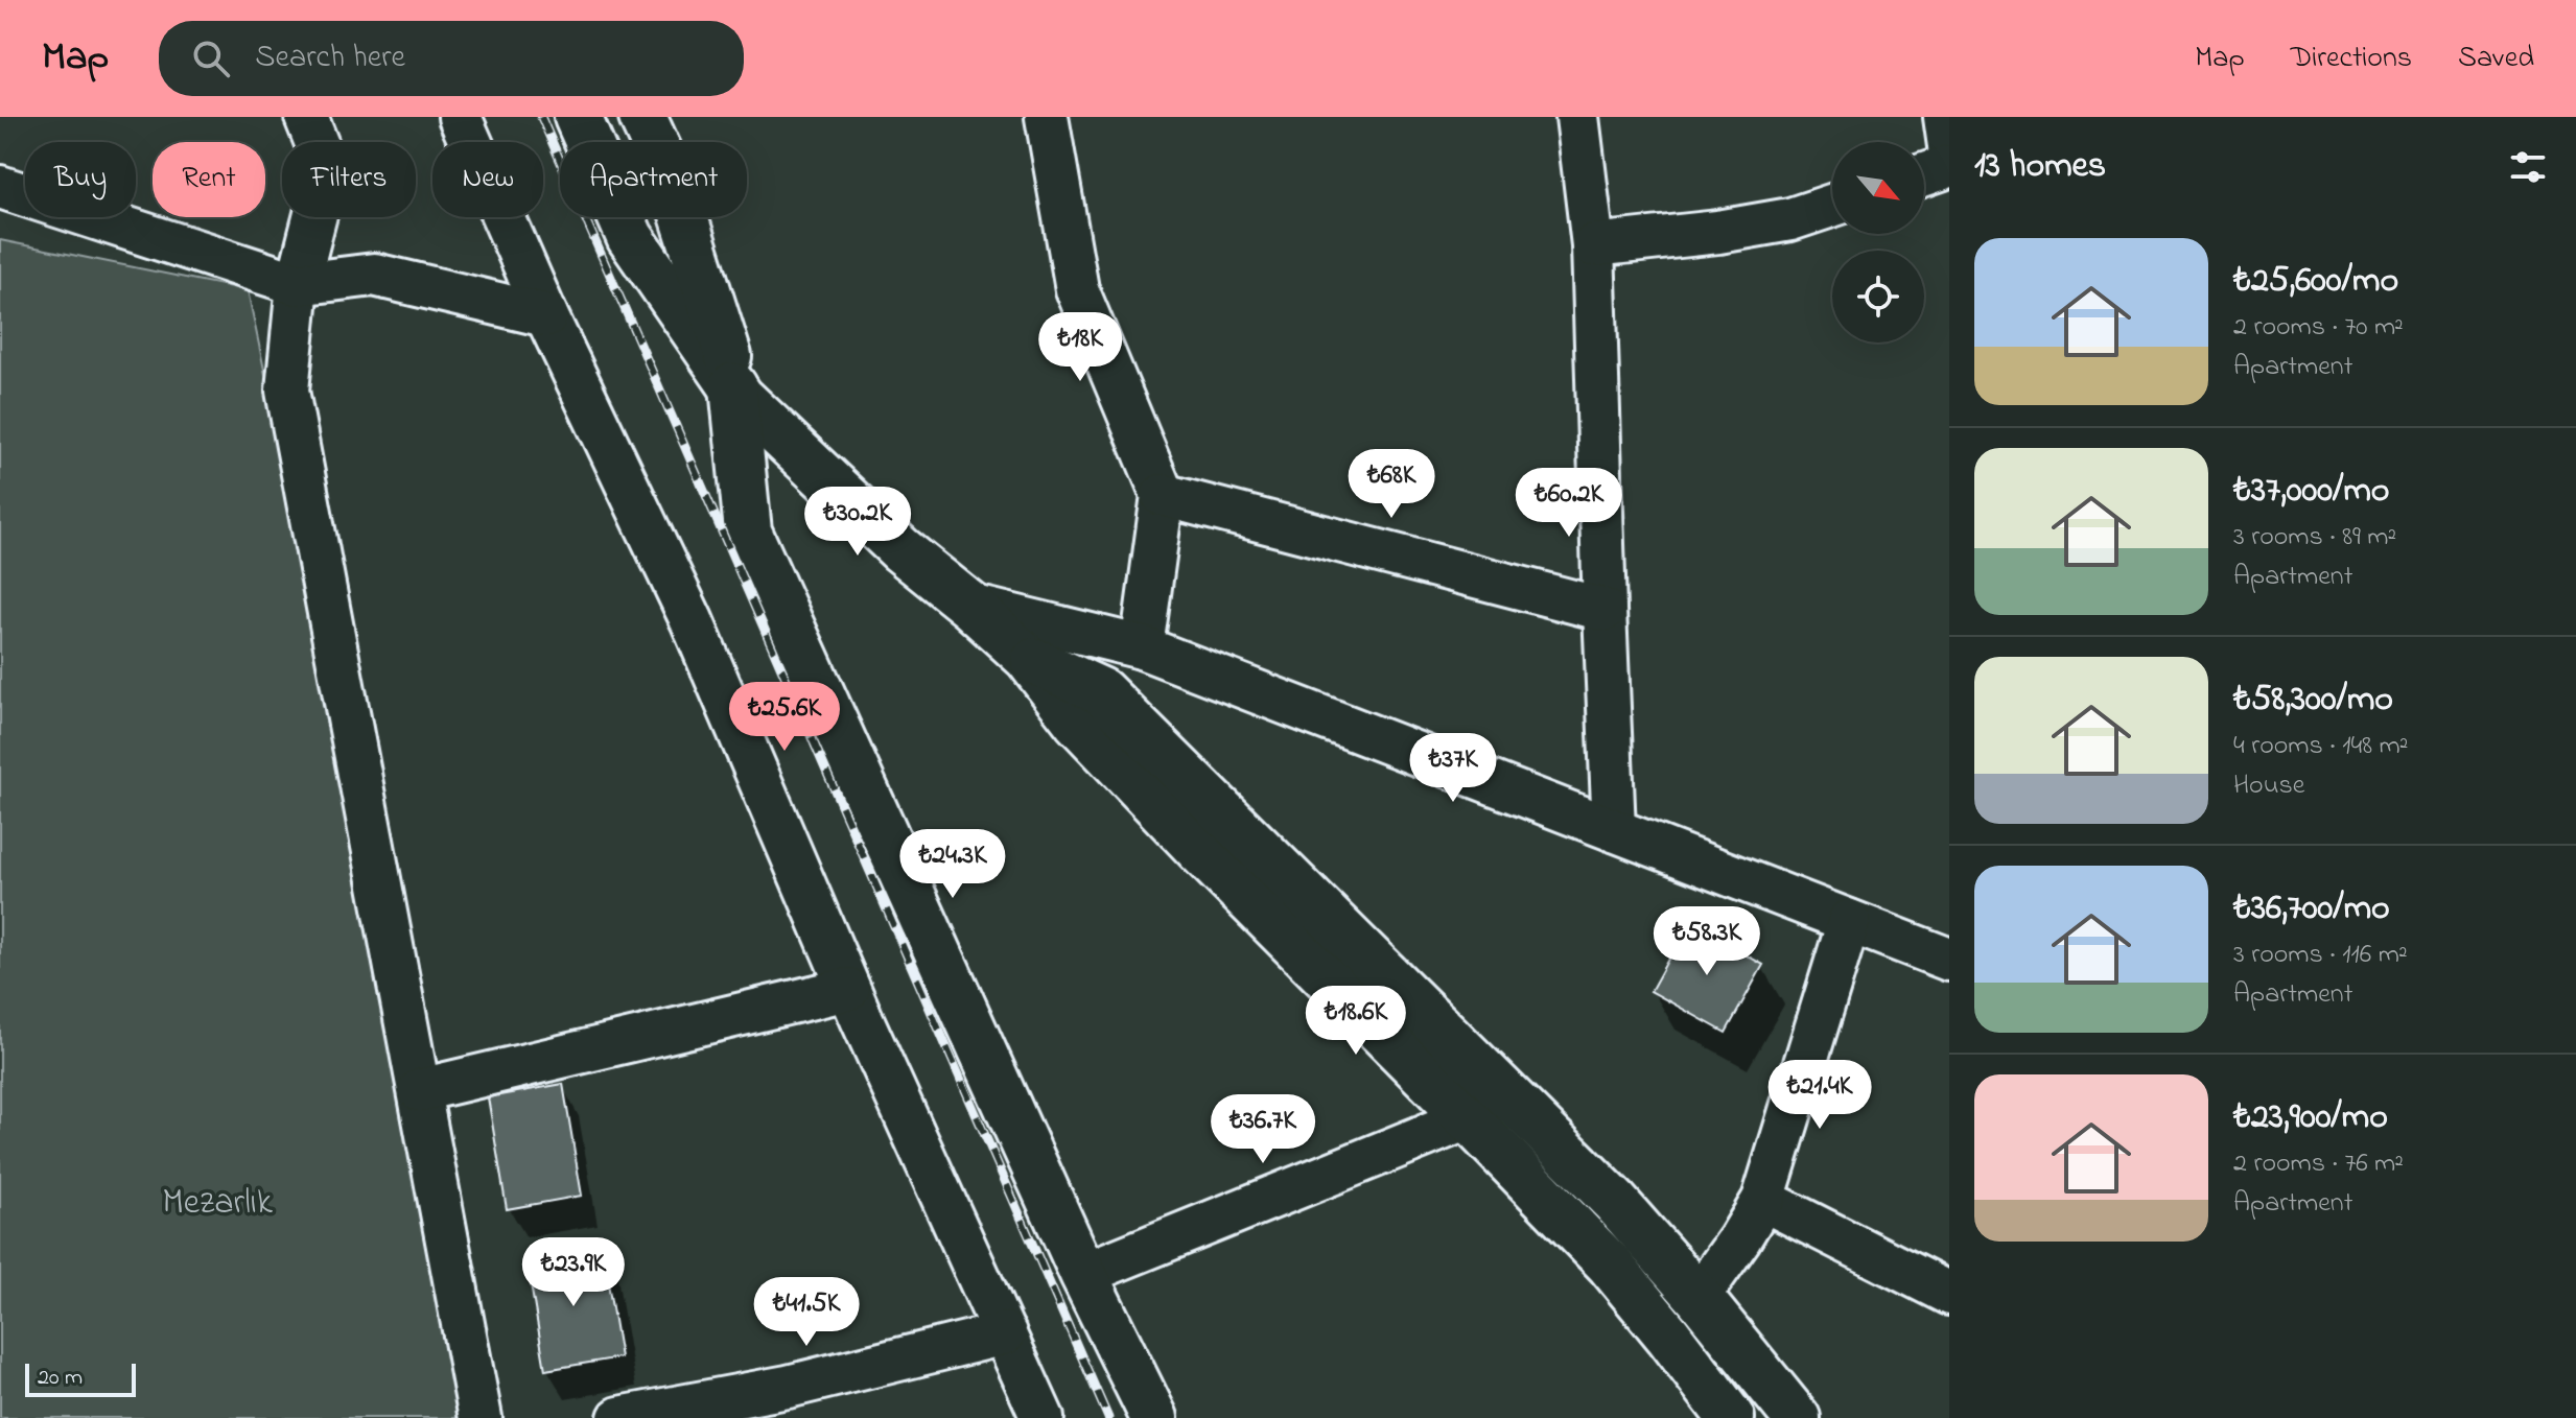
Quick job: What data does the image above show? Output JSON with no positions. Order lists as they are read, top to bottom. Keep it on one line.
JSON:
{"parks":["Mezarlık"],"scale_bar":"20 m","north":"bottom right","page":{"header":"Map","search":"Search here","nav":["Map","Directions","Saved"],"heading":"13 homes","chip":["Buy","Rent","Filters","New","Apartment"],"list":[{"name":"₺25,600/mo","note":"2 rooms · 70 m² · Apartment"},{"name":"₺37,000/mo","note":"3 rooms · 89 m² · Apartment"},{"name":"₺58,300/mo","note":"4 rooms · 148 m² · House"},{"name":"₺36,700/mo","note":"3 rooms · 116 m² · Apartment"},{"name":"₺23,900/mo","note":"2 rooms · 76 m² · Apartment"}],"price":["₺18K","₺68K","₺60.2K","₺30.2K","₺25.6K","₺37K","₺24.3K","₺58.3K","₺18.6K","₺21.4K","₺36.7K","₺23.9K","₺41.5K"],"scale":"20 m"}}
